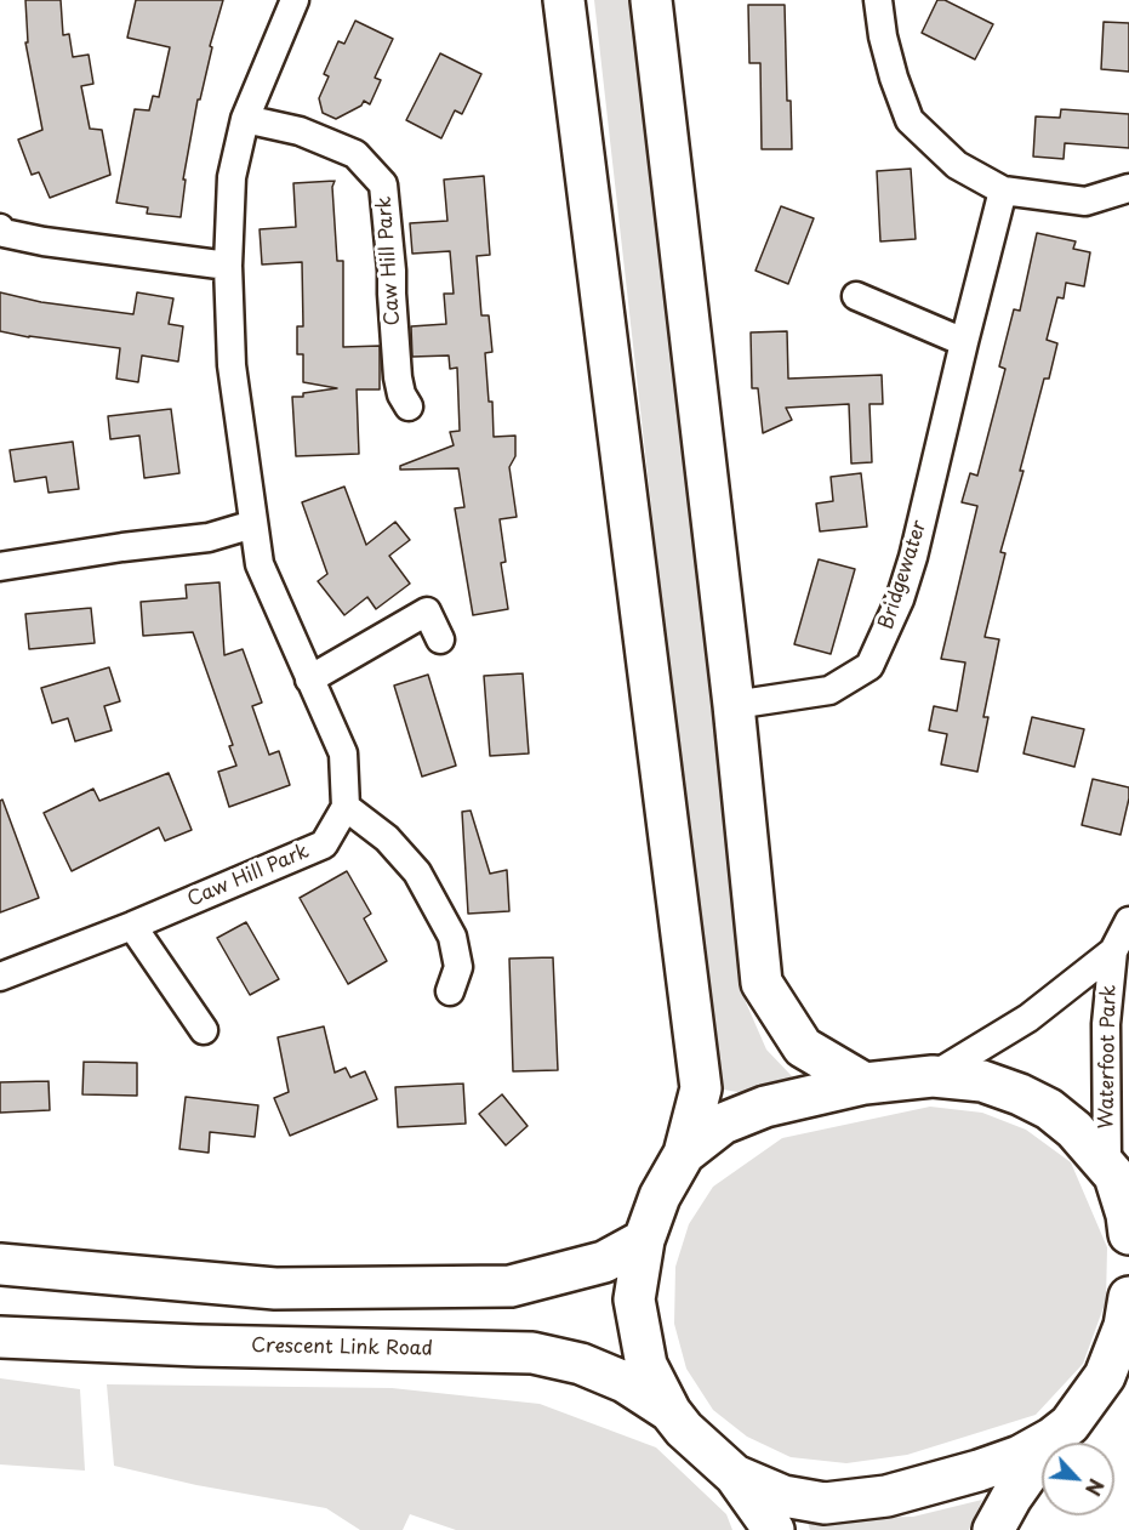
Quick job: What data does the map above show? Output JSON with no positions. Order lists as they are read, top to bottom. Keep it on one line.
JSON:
{"streets":{"highway":["Crescent Link Road"],"street":["Caw Hill Park","Bridgewater","Waterfoot Park"]},"north":"bottom right"}
